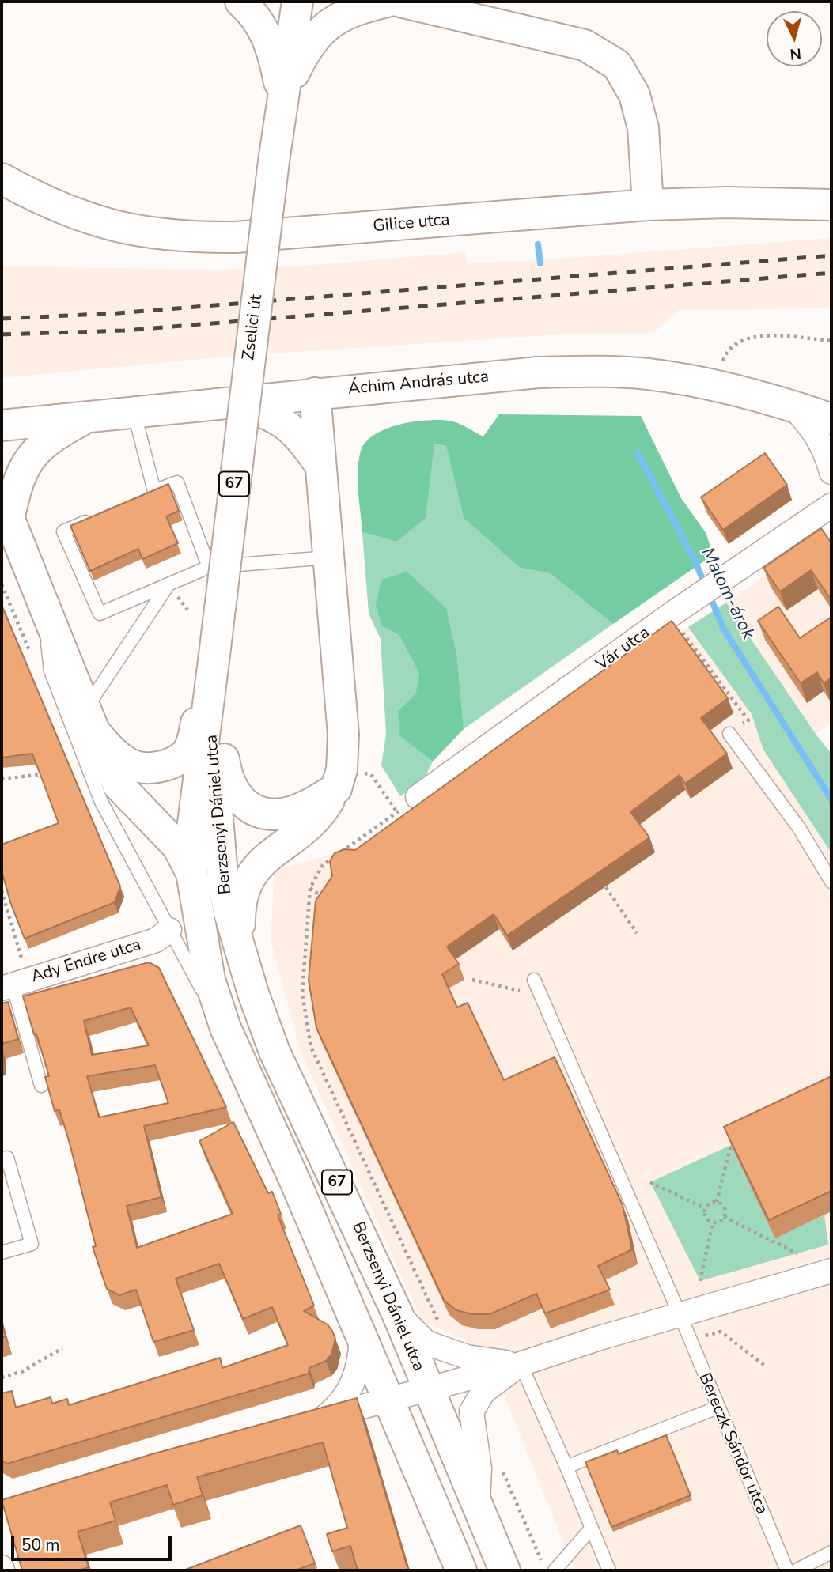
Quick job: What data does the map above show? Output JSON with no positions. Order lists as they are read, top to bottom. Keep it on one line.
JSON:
{"streets":{"main road":["Gilice utca","Zselici út","Áchim András utca","67","Berzsenyi Dániel utca"],"street":["Vár utca","Ady Endre utca"],"lane":["Bereczk Sándor utca"]},"crossings":[["Zselici út","Berzsenyi Dániel utca"]],"water":["Malom-árok"],"scale_bar":"50 m","north":"bottom"}
